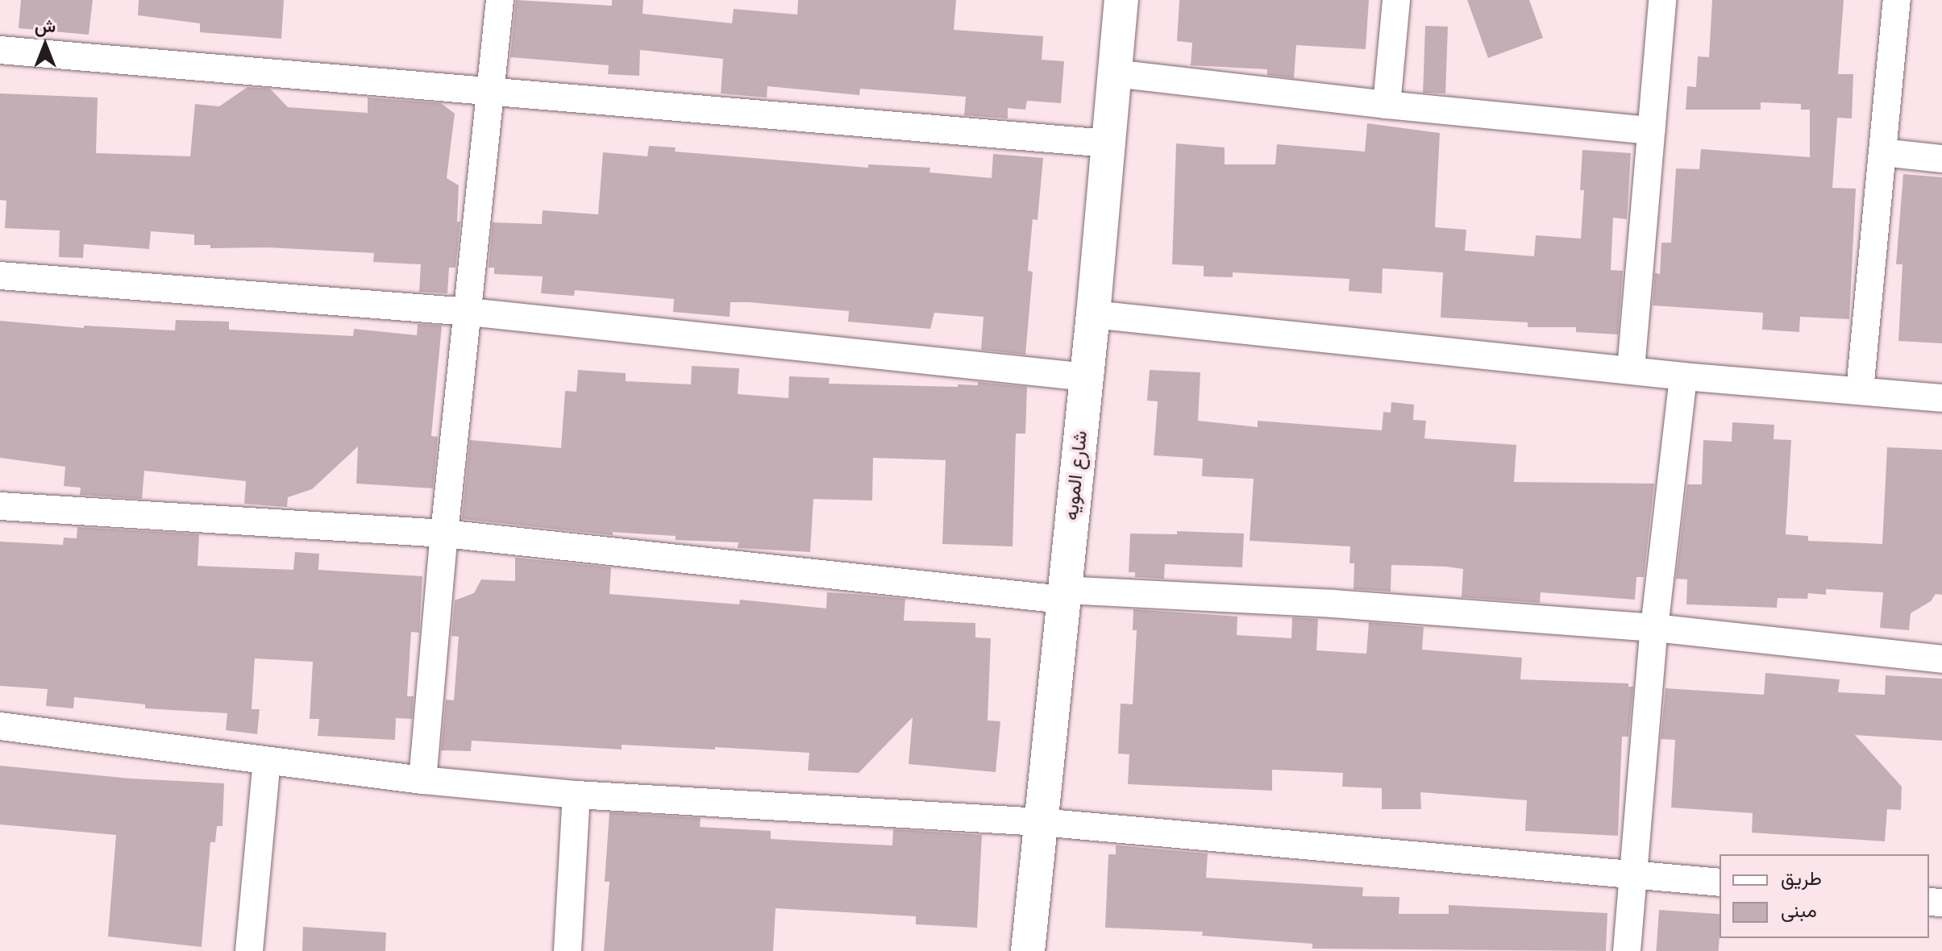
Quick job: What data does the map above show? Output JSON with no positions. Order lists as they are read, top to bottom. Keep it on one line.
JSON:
{"streets":{"street":["شارع المويه"]},"legend":["طريق","مبنى"],"north":"top"}
